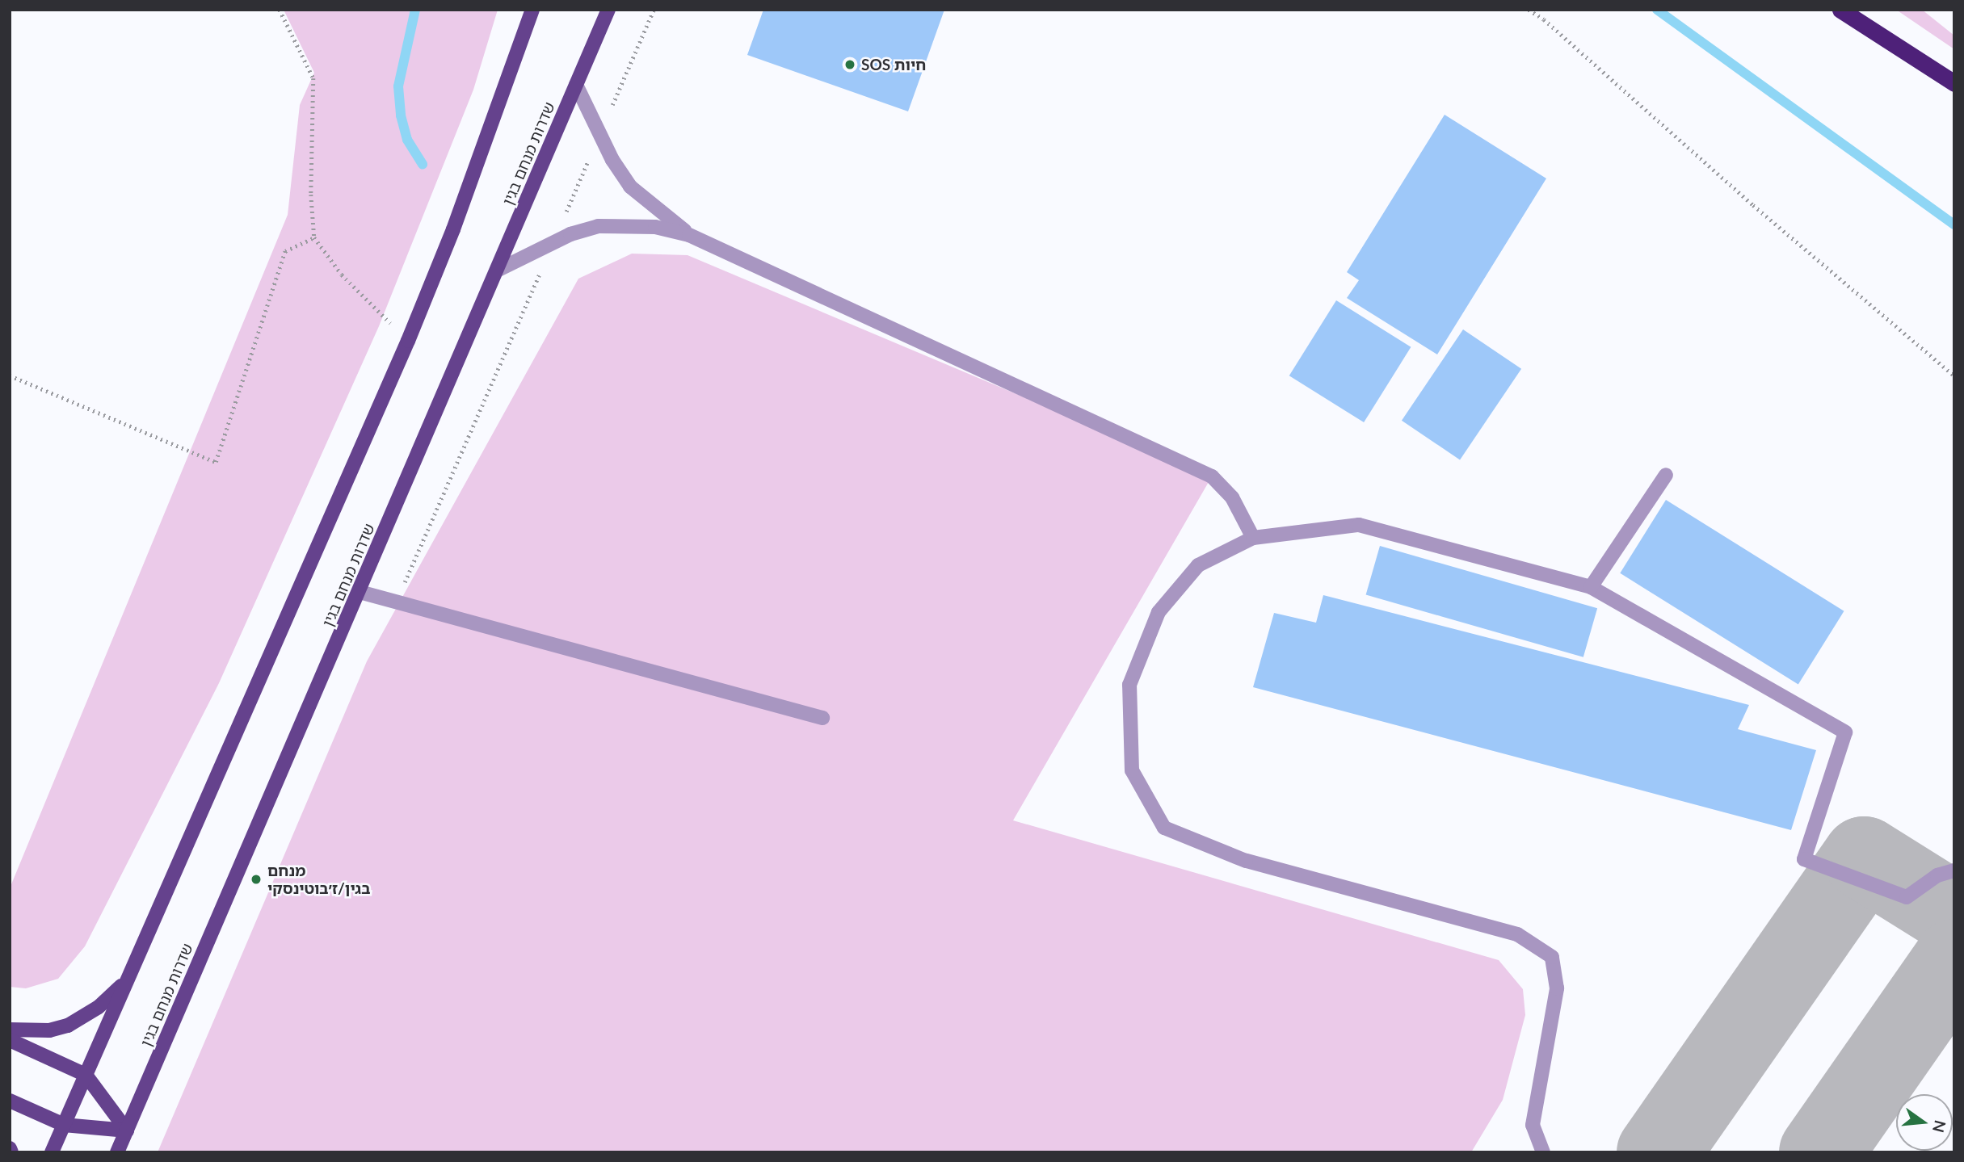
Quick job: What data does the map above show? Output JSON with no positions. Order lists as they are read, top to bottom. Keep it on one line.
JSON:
{"streets":{"main road":["שדרות מנחם בגין"]},"places":["SOS חיות","מנחם בגין/ז׳בוטינסקי"],"north":"right"}
